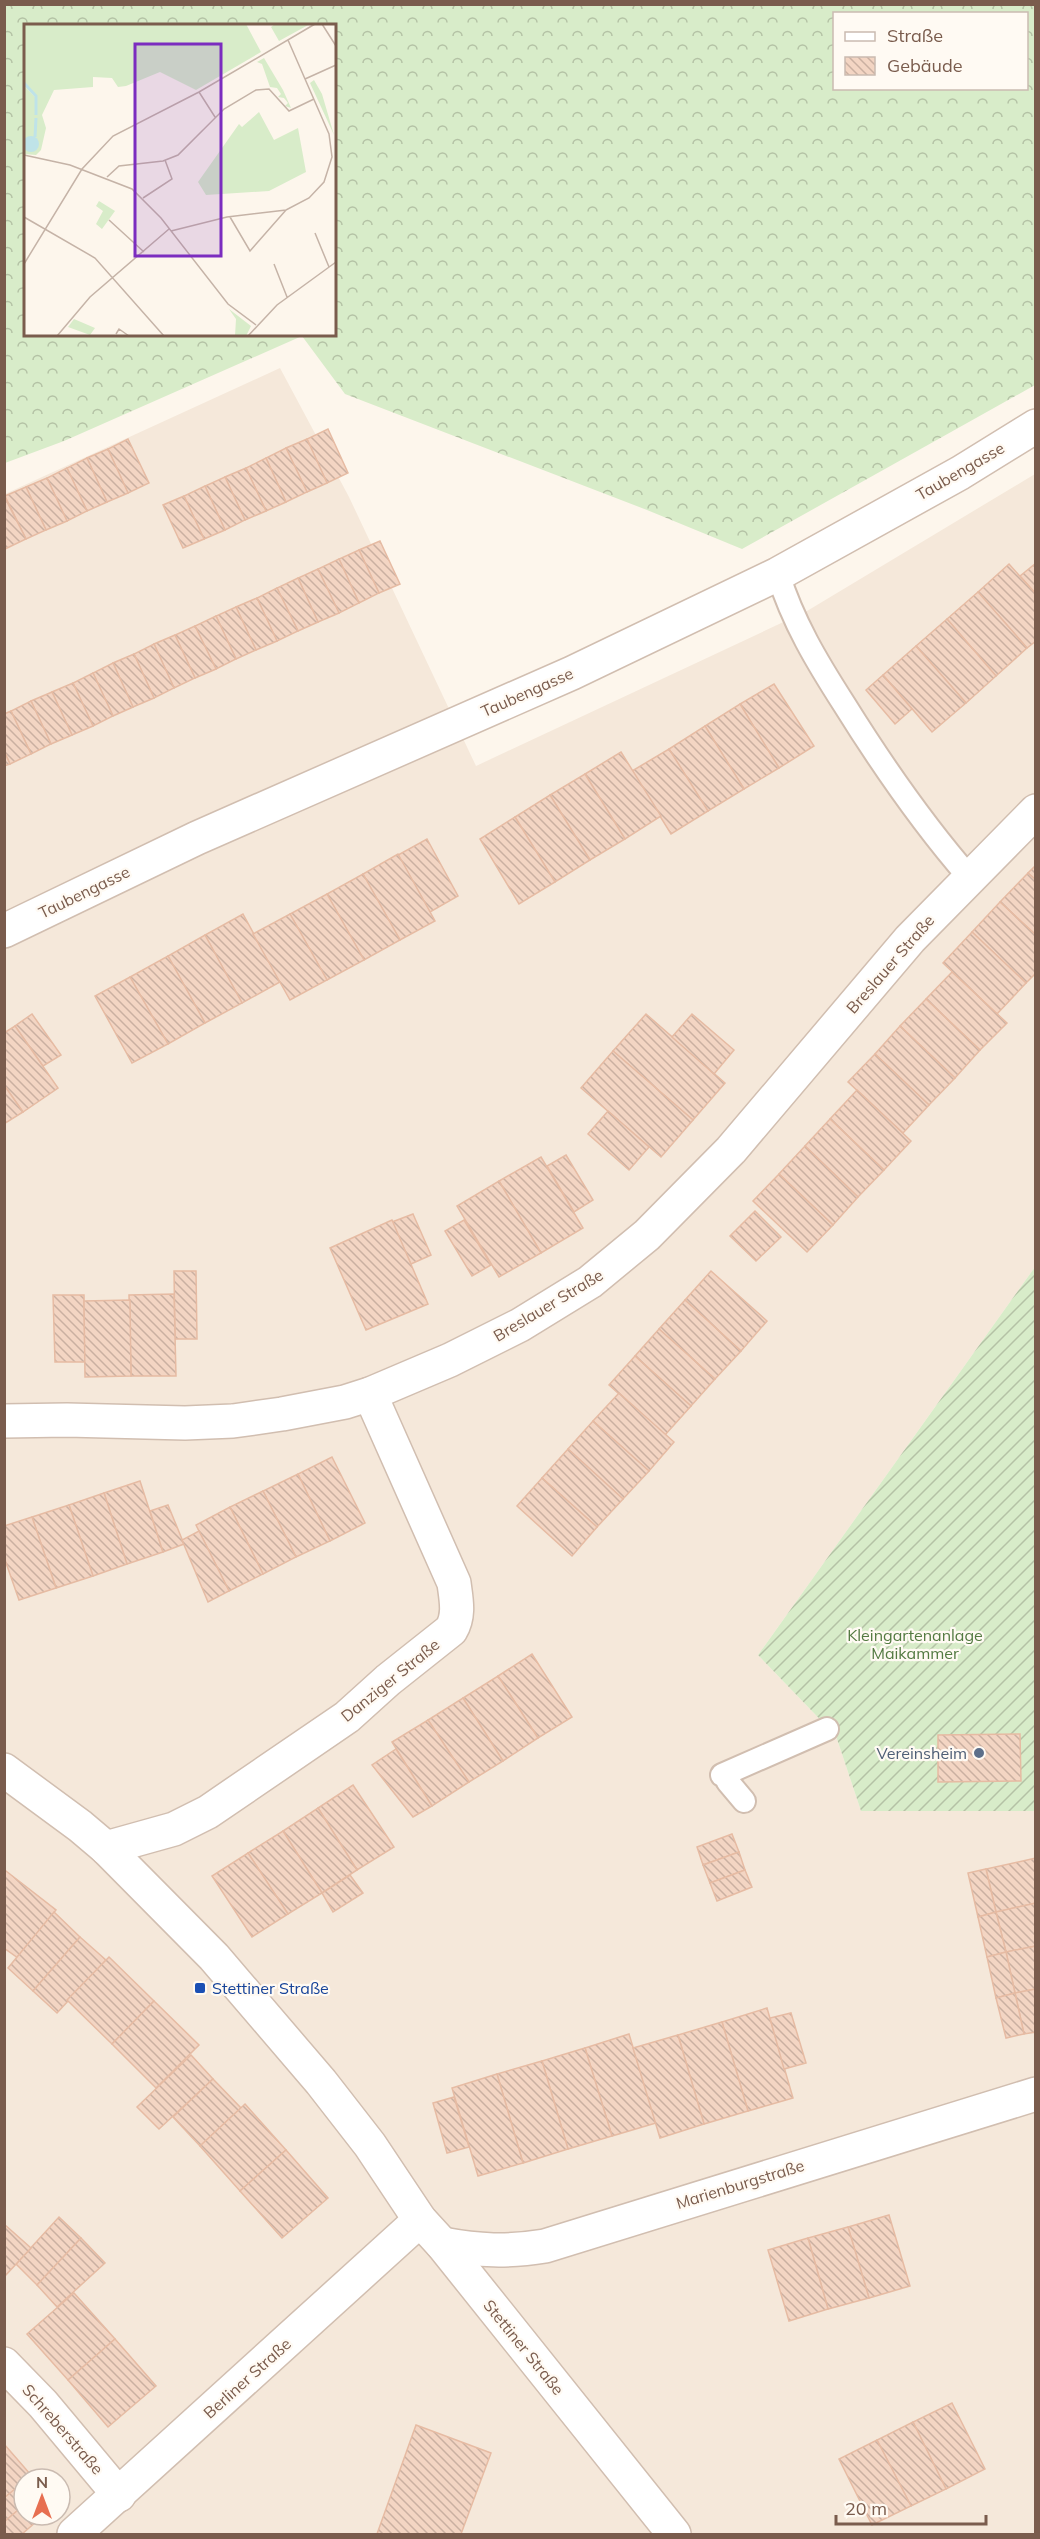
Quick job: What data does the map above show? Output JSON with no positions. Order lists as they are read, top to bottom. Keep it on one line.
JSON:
{"streets":{"street":["Taubengasse","Breslauer Straße","Danziger Straße","Marienburgstraße","Stettiner Straße","Berliner Straße","Schreberstraße"]},"crossings":[["Breslauer Straße","Danziger Straße"],["Danziger Straße","Stettiner Straße"],["Marienburgstraße","Stettiner Straße"],["Stettiner Straße","Berliner Straße"],["Berliner Straße","Schreberstraße"]],"parks":["Kleingartenanlage Maikammer"],"places":{"other":["Vereinsheim"],"transit":["Stettiner Straße"]},"legend":["Straße","Gebäude"],"scale_bar":"20 m","north":"top"}
